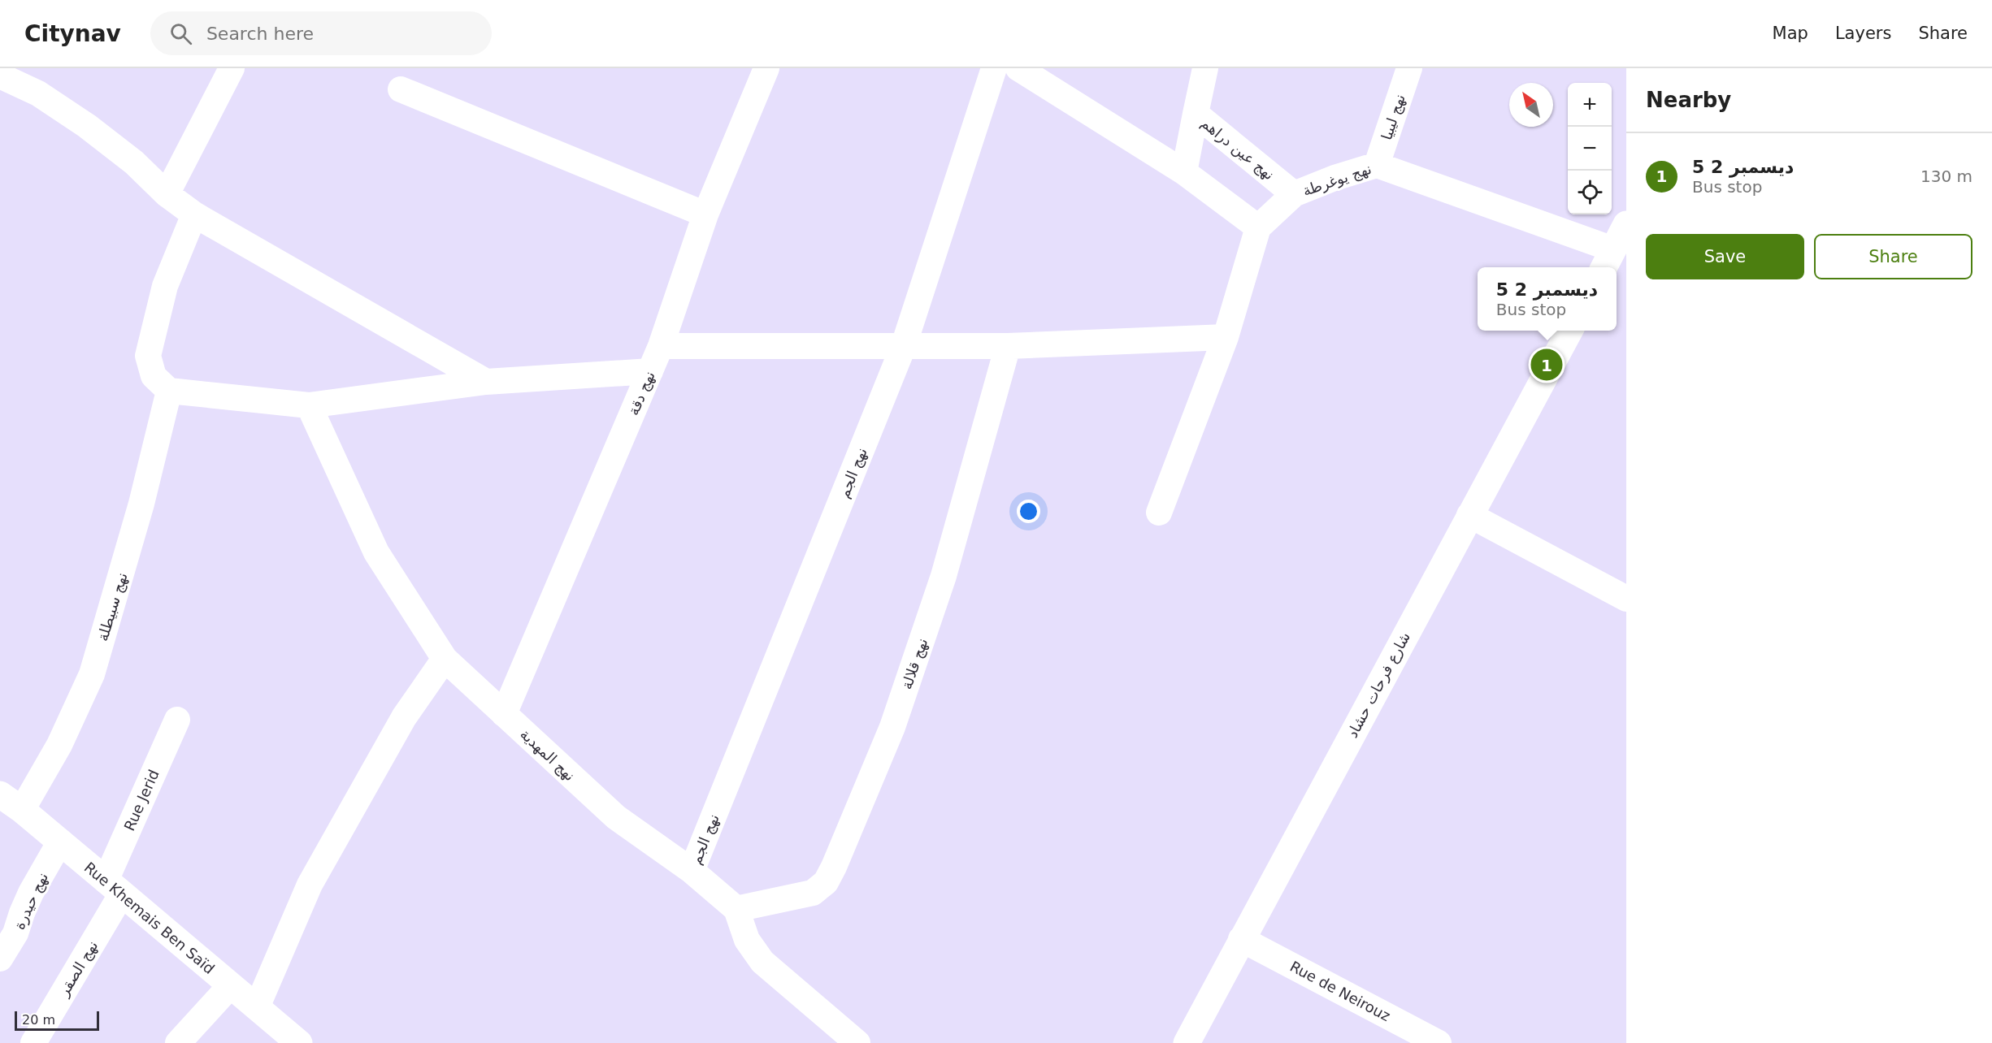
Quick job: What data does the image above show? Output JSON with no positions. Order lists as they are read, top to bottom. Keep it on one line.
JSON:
{"streets":{"street":["نهج ليبيا","نهج عين دراهم","نهج يوغرطة","نهج دقة","نهج الجم","نهج سبيطلة","نهج قلالة","شارع فرحات حشاد","نهج المهدية","Rue Jerid","نهج حيدرة","Rue Khemais Ben Saïd","نهج الصقر","Rue de Neirouz"]},"crossings":[["نهج ليبيا","نهج يوغرطة"],["نهج عين دراهم","نهج يوغرطة"],["نهج دقة","نهج المهدية"],["نهج الجم","نهج المهدية"],["نهج سبيطلة","Rue Khemais Ben Saïd"],["نهج قلالة","نهج المهدية"],["شارع فرحات حشاد","Rue de Neirouz"],["Rue Jerid","Rue Khemais Ben Saïd"],["Rue Jerid","نهج الصقر"],["نهج حيدرة","Rue Khemais Ben Saïd"],["Rue Khemais Ben Saïd","نهج الصقر"]],"scale_bar":"20 m","north":"top left","page":{"header":"Citynav","search":"Search here","nav":["Map","Layers","Share"],"heading":"Nearby","map_buttons":["+","−"],"list":[{"mark":"1","name":"5 ديسمبر 2","note":"Bus stop","value":"130 m"}],"buttons":["Save","Share"],"popup":["5 ديسمبر 2","Bus stop"],"pins":"1","scale":"20 m"}}
